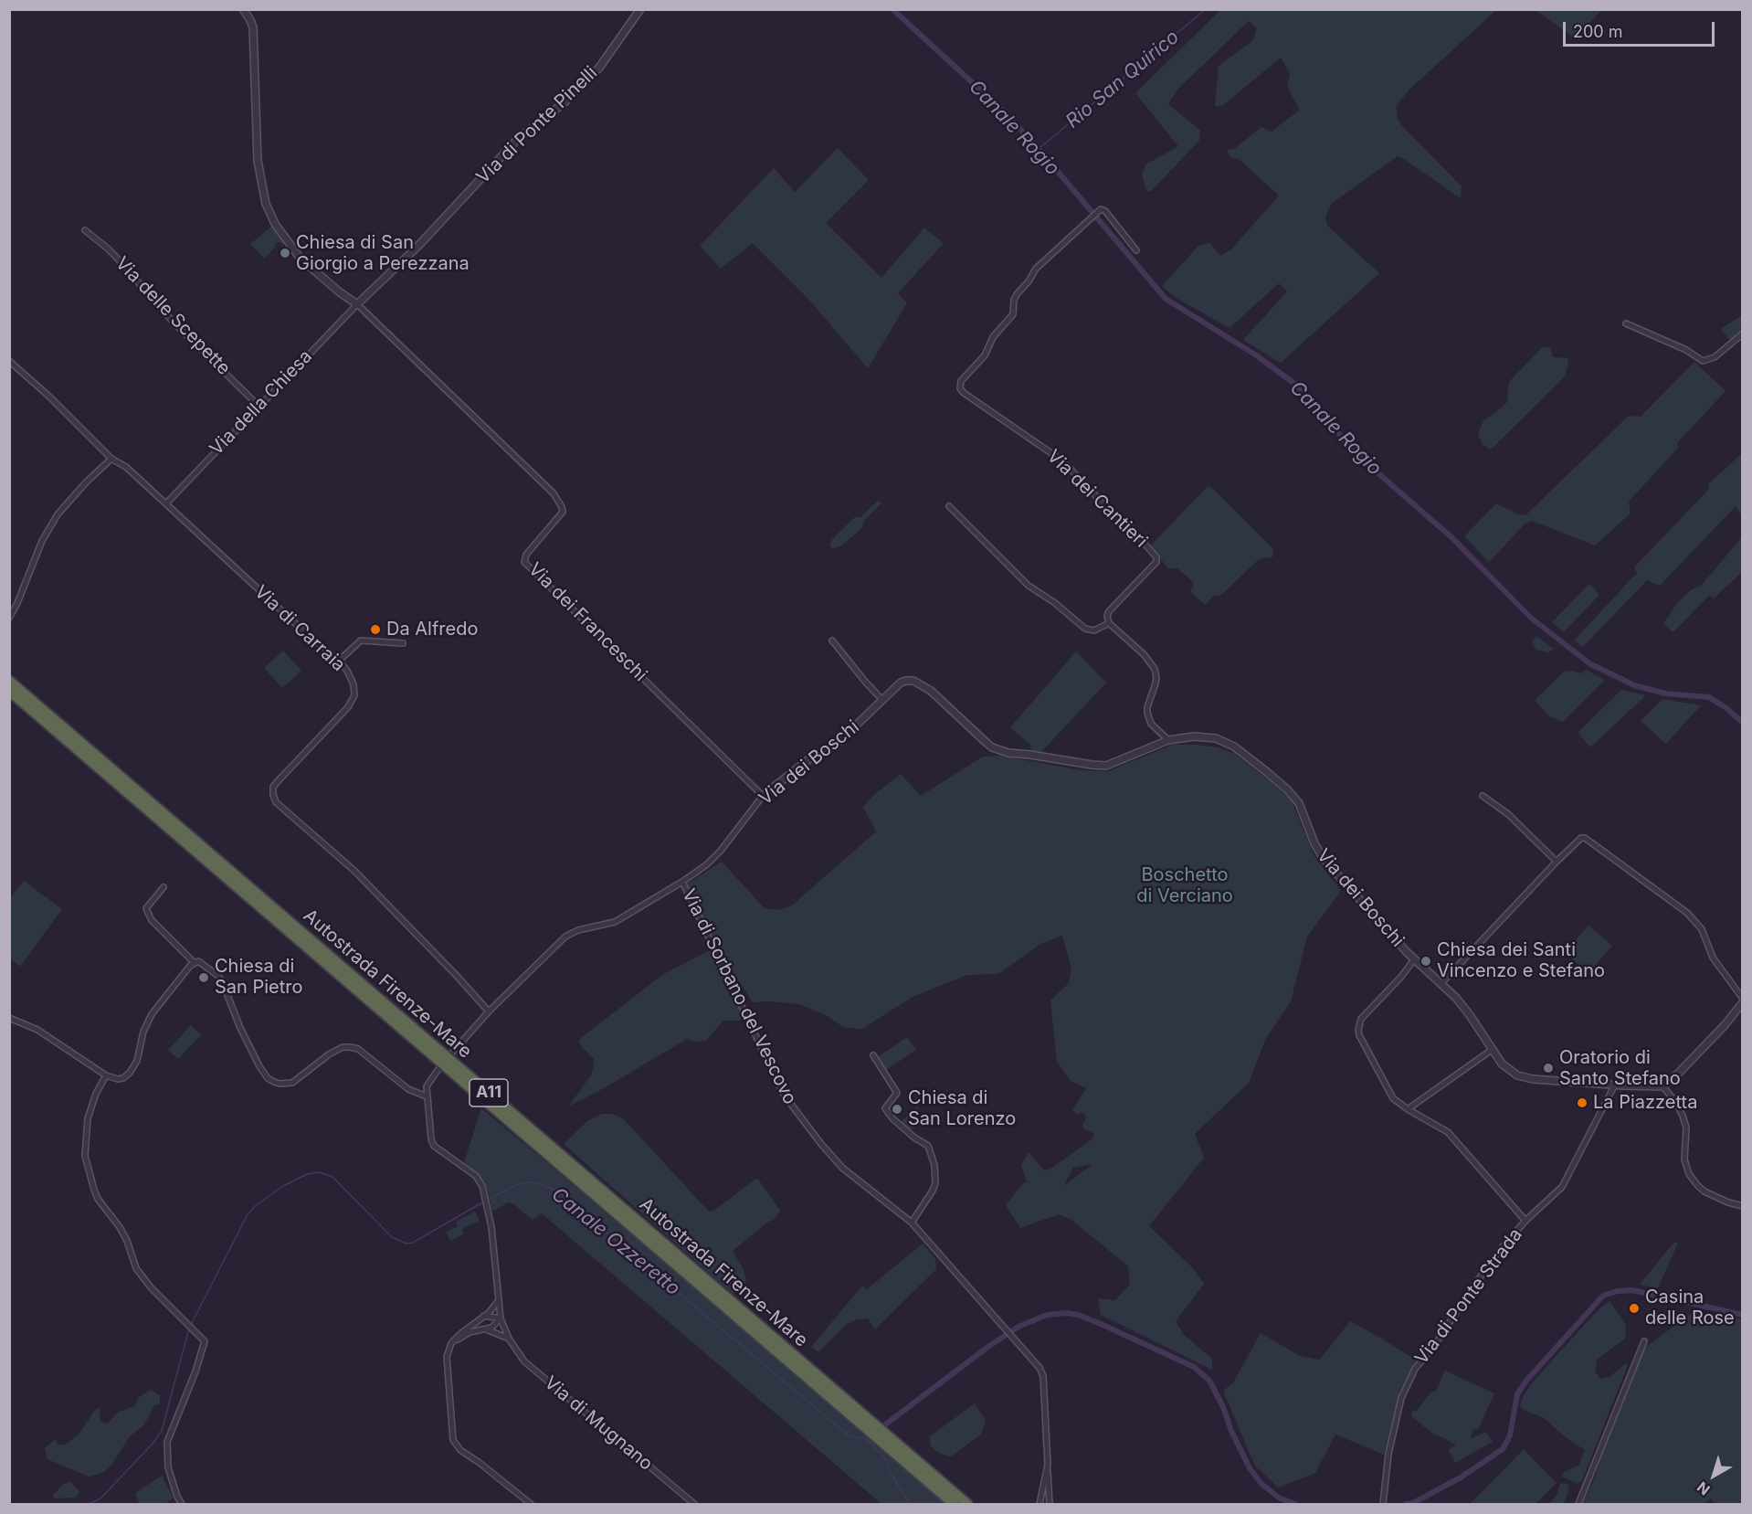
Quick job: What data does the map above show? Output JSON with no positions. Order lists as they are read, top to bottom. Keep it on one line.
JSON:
{"streets":{"highway":["Autostrada Firenze-Mare","A11"],"street":["Via di Ponte Pinelli","Via delle Scepette","Via della Chiesa","Via dei Cantieri","Via dei Franceschi","Via di Carraia","Via dei Boschi","Via di Sorbano del Vescovo","Via di Ponte Strada","Via di Mugnano"]},"crossings":[["Via di Ponte Pinelli","Via della Chiesa"],["Via di Ponte Pinelli","Via dei Franceschi"],["Via delle Scepette","Via della Chiesa"],["Via della Chiesa","Via dei Franceschi"],["Via della Chiesa","Via di Carraia"],["Via dei Franceschi","Via dei Boschi"],["Via di Carraia","Via dei Boschi"],["Via dei Boschi","Via di Sorbano del Vescovo"],["Via dei Boschi","Via di Ponte Strada"]],"water":["Rio San Quirico","Canale Rogio","Canale Ozzeretto"],"parks":["Boschetto di Verciano"],"places":["Chiesa di San Giorgio a Perezzana","Da Alfredo","Chiesa dei Santi Vincenzo e Stefano","Chiesa di San Pietro","Oratorio di Santo Stefano","La Piazzetta","Chiesa di San Lorenzo","Casina delle Rose"],"scale_bar":"200 m","north":"bottom left"}
